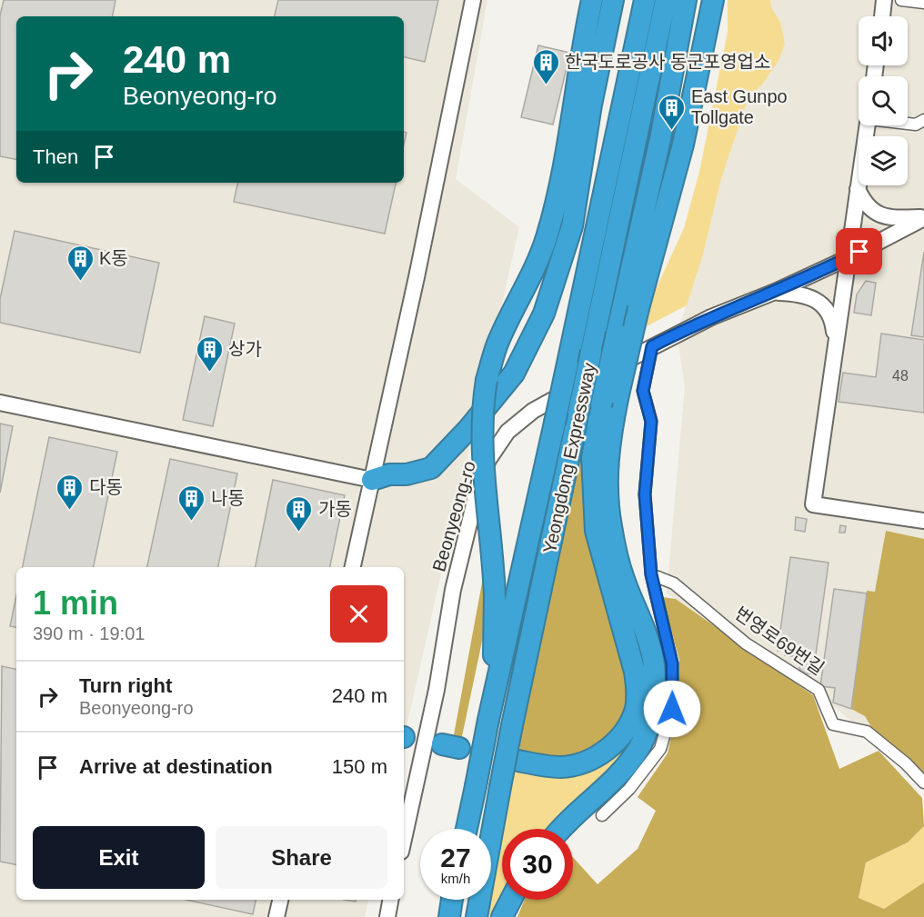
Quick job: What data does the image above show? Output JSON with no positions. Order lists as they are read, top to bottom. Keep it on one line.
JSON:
{"streets":{"highway":["Yeongdong Expressway"],"street":["Beonyeong-ro","번영로69번길"]},"places":{"building":["한국도로공사 동군포영업소","East Gunpo Tollgate","K동","상가","다동","나동","가동"]},"house_numbers":["48"],"page":{"turn":["240 m","Beonyeong-ro"],"then":"Then","heading":["1 min","390 m · 19:01"],"list":[{"name":"Turn right","note":"Beonyeong-ro","value":"240 m"},{"name":"Arrive at destination","value":"150 m"}],"buttons":["Exit","Share"],"speed":"27 km/h","limit":"30"}}
